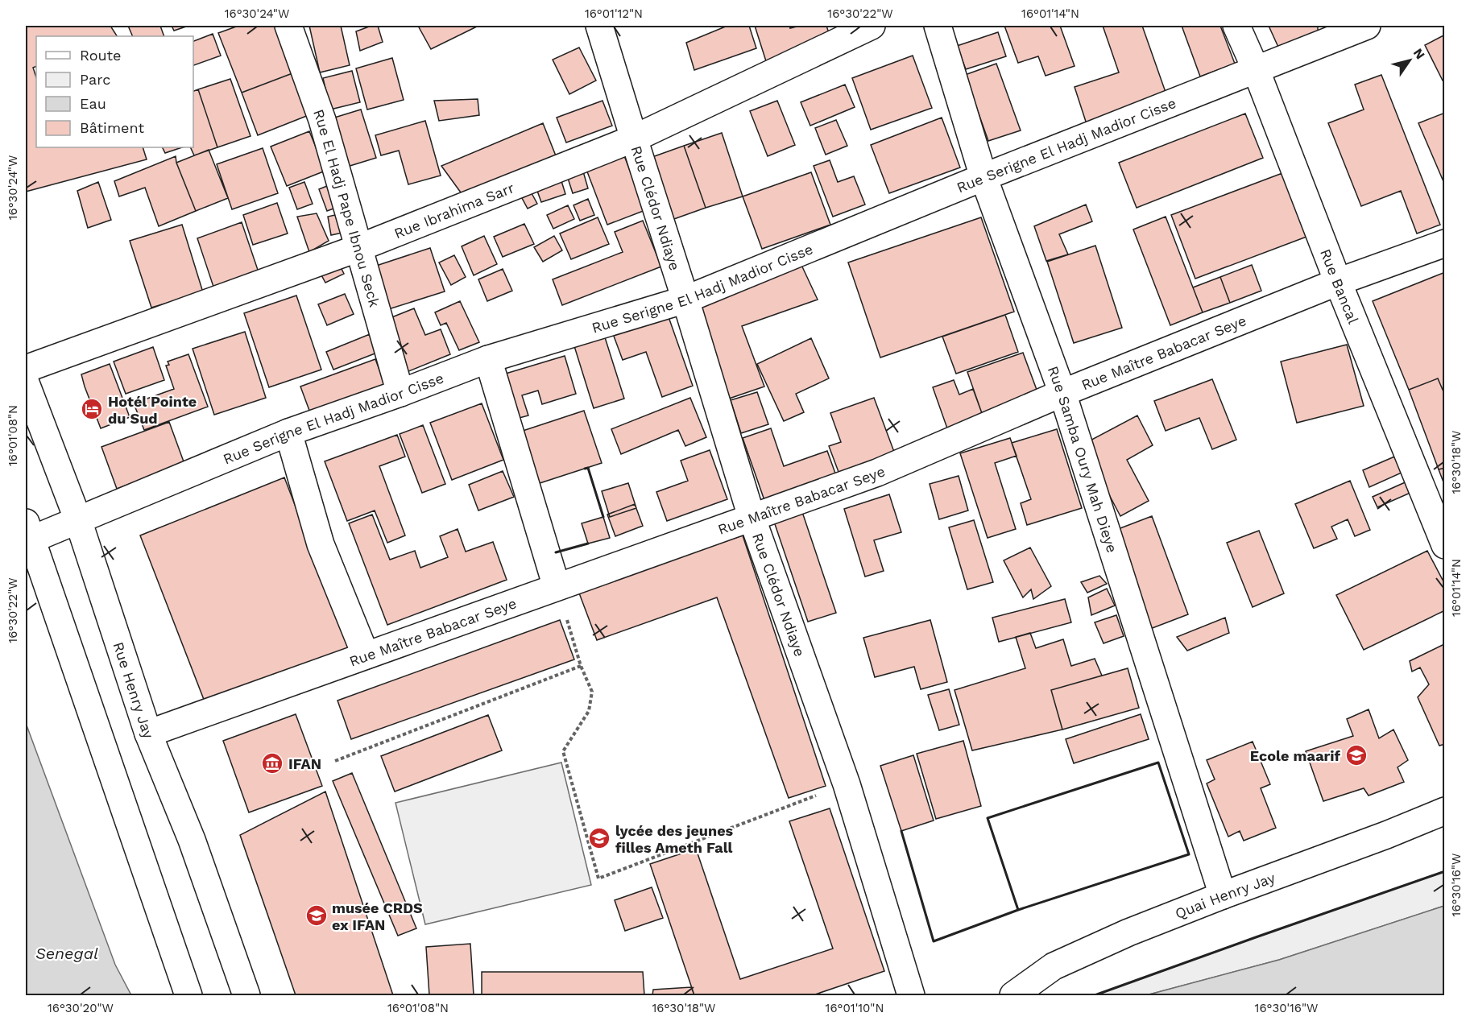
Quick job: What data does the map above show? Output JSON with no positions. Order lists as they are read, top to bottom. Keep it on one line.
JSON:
{"streets":{"street":["Rue Serigne El Hadj Madior Cisse","Rue Clédor Ndiaye","Rue El Hadj Pape Ibnou Seck","Rue Ibrahima Sarr","Rue Bancal","Rue Maître Babacar Seye","Rue Samba Oury Mah Dieye","Rue Henry Jay","Quai Henry Jay"]},"crossings":[["Rue Serigne El Hadj Madior Cisse","Rue Clédor Ndiaye"],["Rue Serigne El Hadj Madior Cisse","Rue El Hadj Pape Ibnou Seck"],["Rue Serigne El Hadj Madior Cisse","Rue Bancal"],["Rue Serigne El Hadj Madior Cisse","Rue Samba Oury Mah Dieye"],["Rue Serigne El Hadj Madior Cisse","Rue Henry Jay"],["Rue Clédor Ndiaye","Rue Ibrahima Sarr"],["Rue Clédor Ndiaye","Rue Maître Babacar Seye"],["Rue El Hadj Pape Ibnou Seck","Rue Ibrahima Sarr"],["Rue Bancal","Rue Maître Babacar Seye"],["Rue Maître Babacar Seye","Rue Samba Oury Mah Dieye"],["Rue Maître Babacar Seye","Rue Henry Jay"],["Rue Samba Oury Mah Dieye","Quai Henry Jay"]],"water":["Senegal"],"places":{"hotel":["Hotél Pointe du Sud"],"school or university":["Ecole maarif","lycée des jeunes filles Ameth Fall","musée CRDS ex IFAN"],"museum":["IFAN"]},"legend":["Route","Parc","Eau","Bâtiment"],"north":"top right","coordinates":["16°30'24\"W","16°01'12\"N","16°30'22\"W","16°01'14\"N","16°01'08\"N","16°30'18\"W","16°30'16\"W","16°30'20\"W","16°01'10\"N"]}
